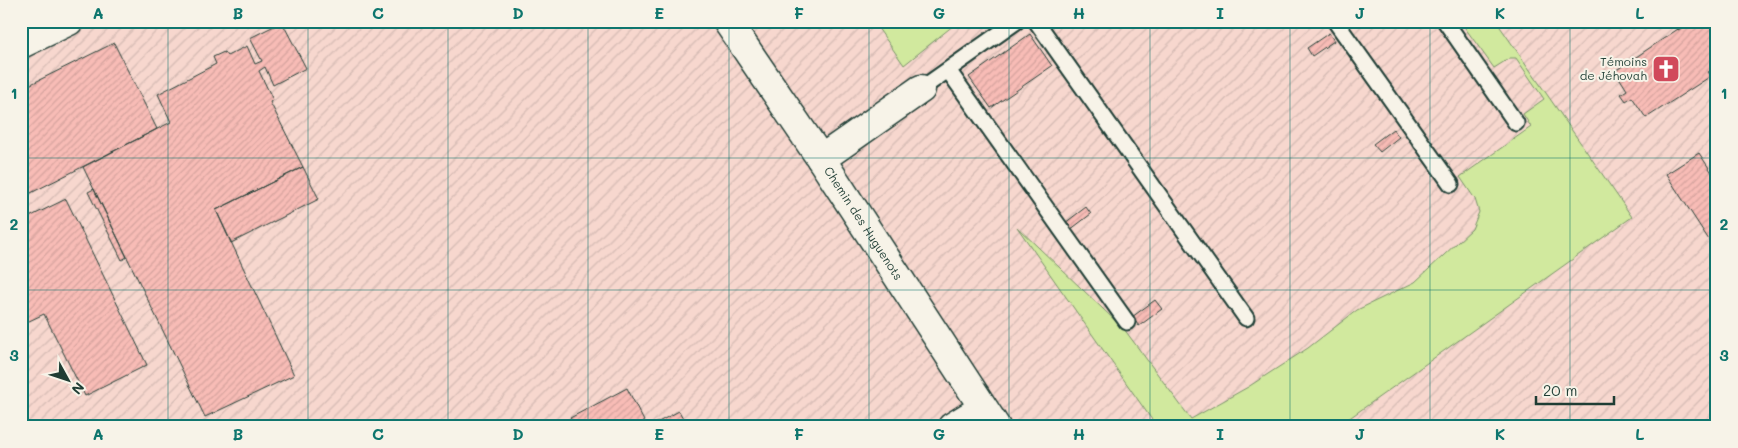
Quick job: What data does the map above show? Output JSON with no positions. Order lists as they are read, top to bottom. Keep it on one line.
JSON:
{"streets":{"street":["Chemin des Huguenots"]},"places":{"church":["Témoins de Jéhovah"]},"scale_bar":"20 m","north":"bottom right","grid":{"columns":["A","B","C","D","E","F","G","H","I","J","K","L"],"rows":["1","2","3"]}}
